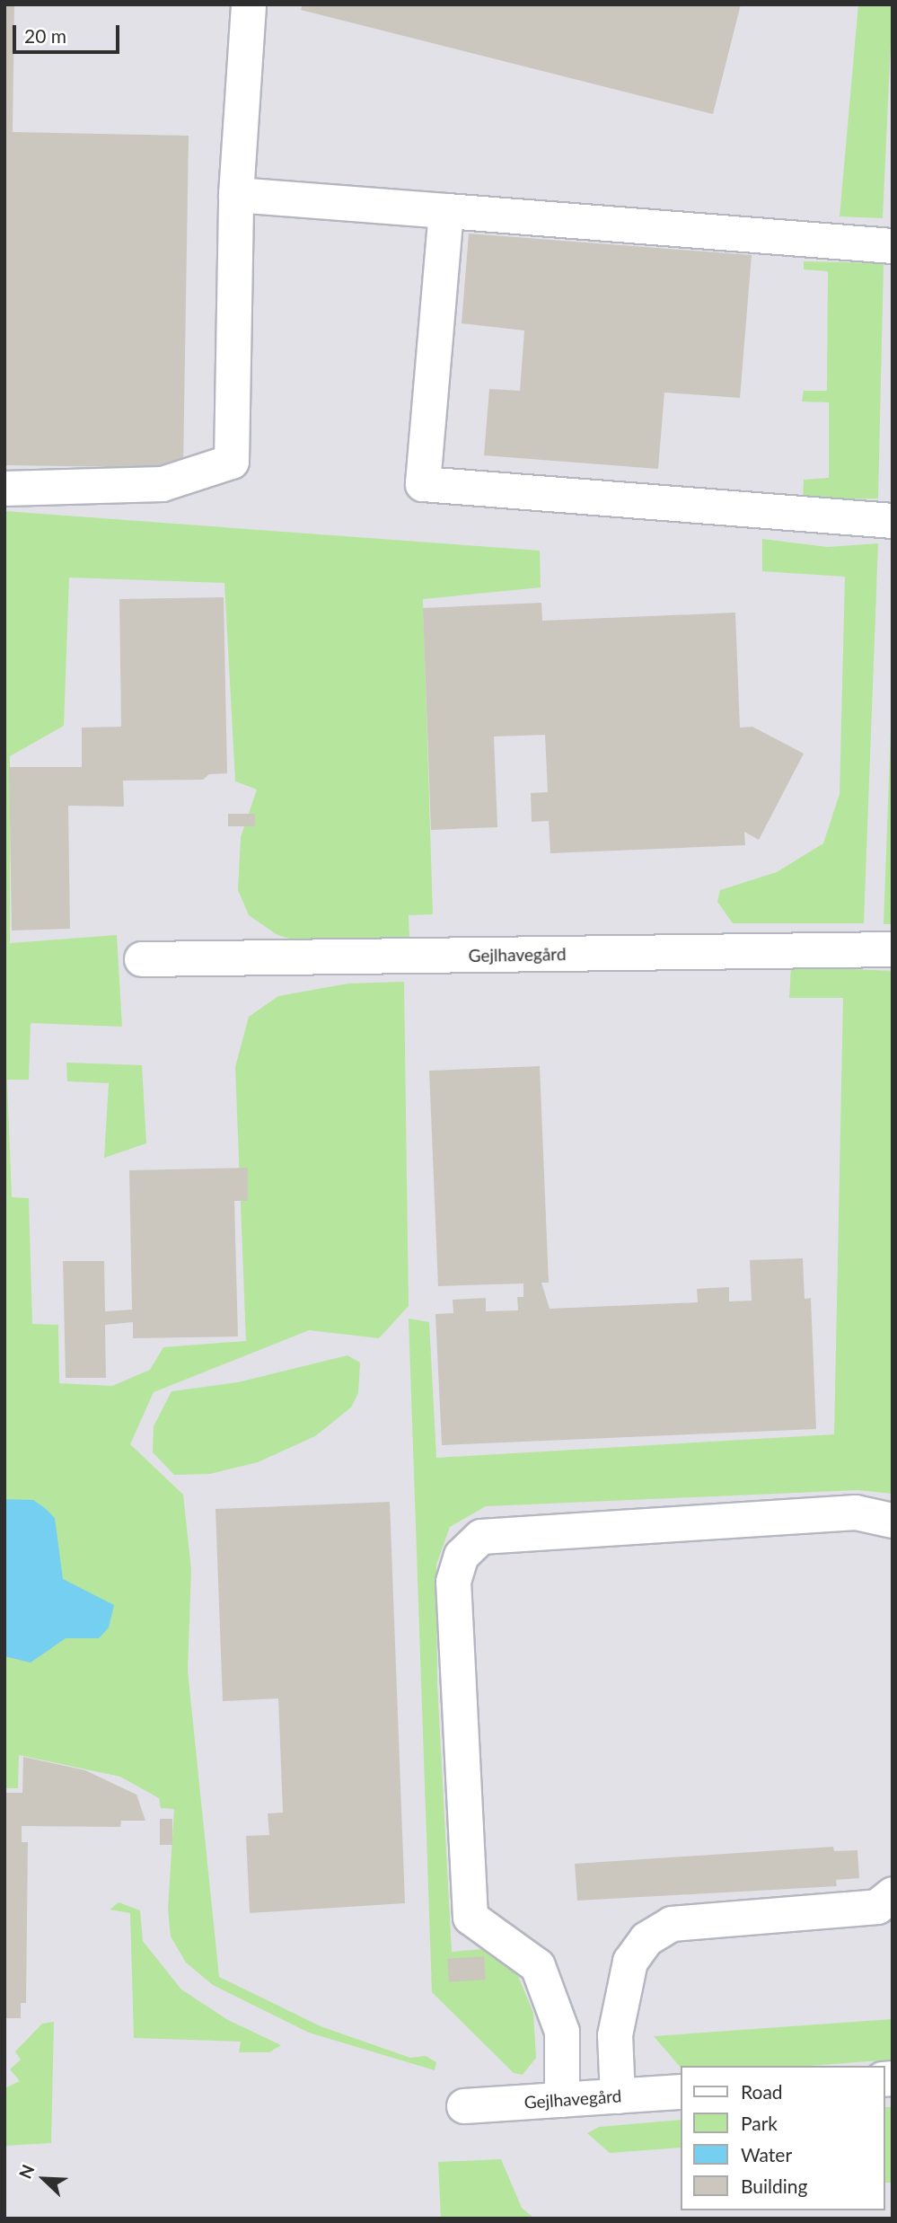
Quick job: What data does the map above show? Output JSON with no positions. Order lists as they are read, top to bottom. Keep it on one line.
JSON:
{"streets":{"street":["Gejlhavegård"]},"legend":["Road","Park","Water","Building"],"scale_bar":"20 m","north":"top left"}
